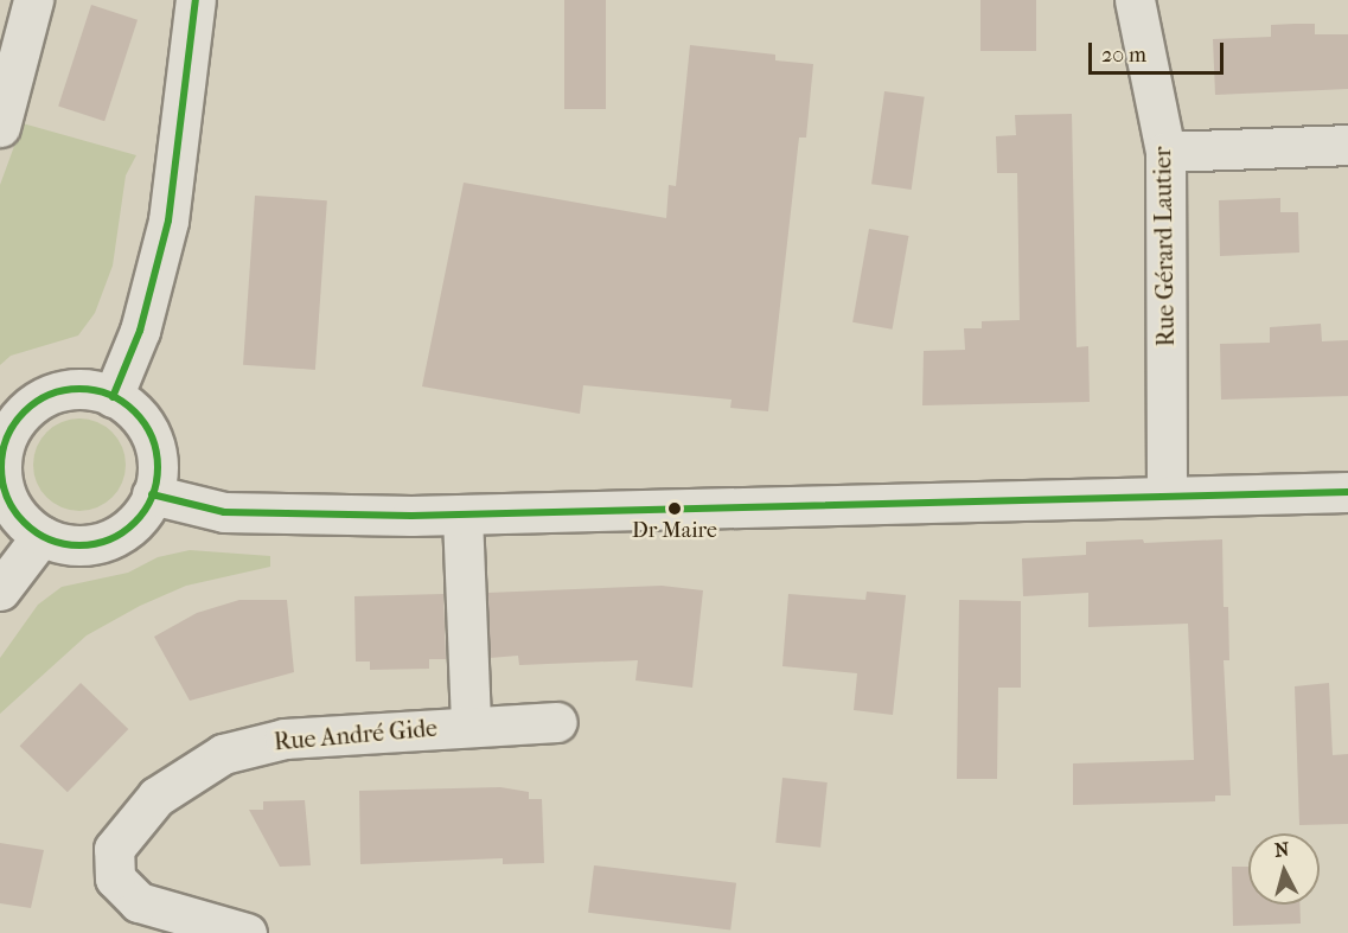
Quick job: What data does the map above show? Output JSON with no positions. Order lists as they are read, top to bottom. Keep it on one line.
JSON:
{"streets":{"street":["Rue Gérard Lautier","Rue André Gide"]},"places":["Dr Maire"],"scale_bar":"20 m","north":"top"}
